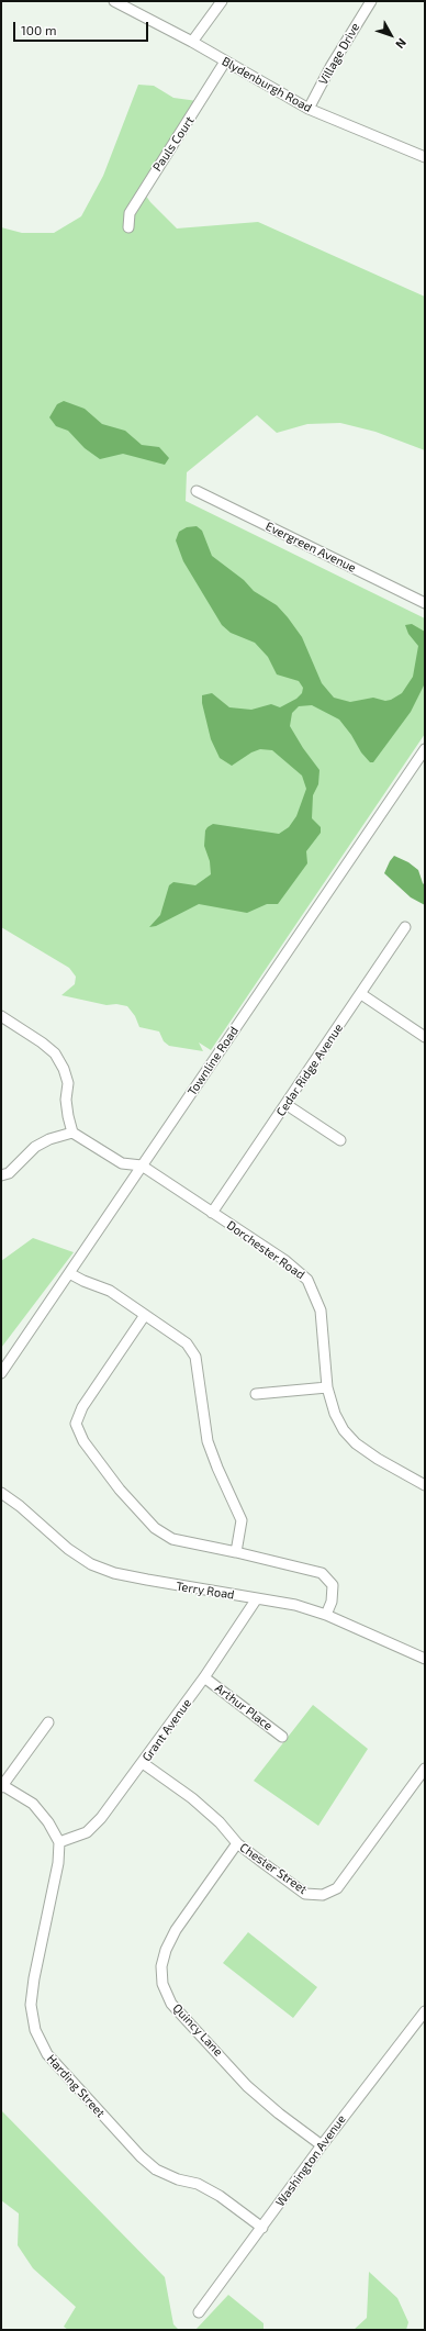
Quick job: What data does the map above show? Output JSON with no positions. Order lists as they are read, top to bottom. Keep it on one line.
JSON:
{"streets":{"street":["Village Drive","Blydenburgh Road","Pauls Court","Evergreen Avenue","Townline Road","Cedar Ridge Avenue","Dorchester Road","Terry Road","Arthur Place","Grant Avenue","Chester Street","Quincy Lane","Harding Street","Washington Avenue"]},"crossings":[["Village Drive","Blydenburgh Road"],["Blydenburgh Road","Pauls Court"],["Townline Road","Dorchester Road"],["Cedar Ridge Avenue","Dorchester Road"],["Terry Road","Grant Avenue"],["Arthur Place","Grant Avenue"],["Grant Avenue","Chester Street"],["Grant Avenue","Harding Street"],["Chester Street","Quincy Lane"],["Quincy Lane","Washington Avenue"],["Harding Street","Washington Avenue"]],"scale_bar":"100 m","north":"bottom right"}
